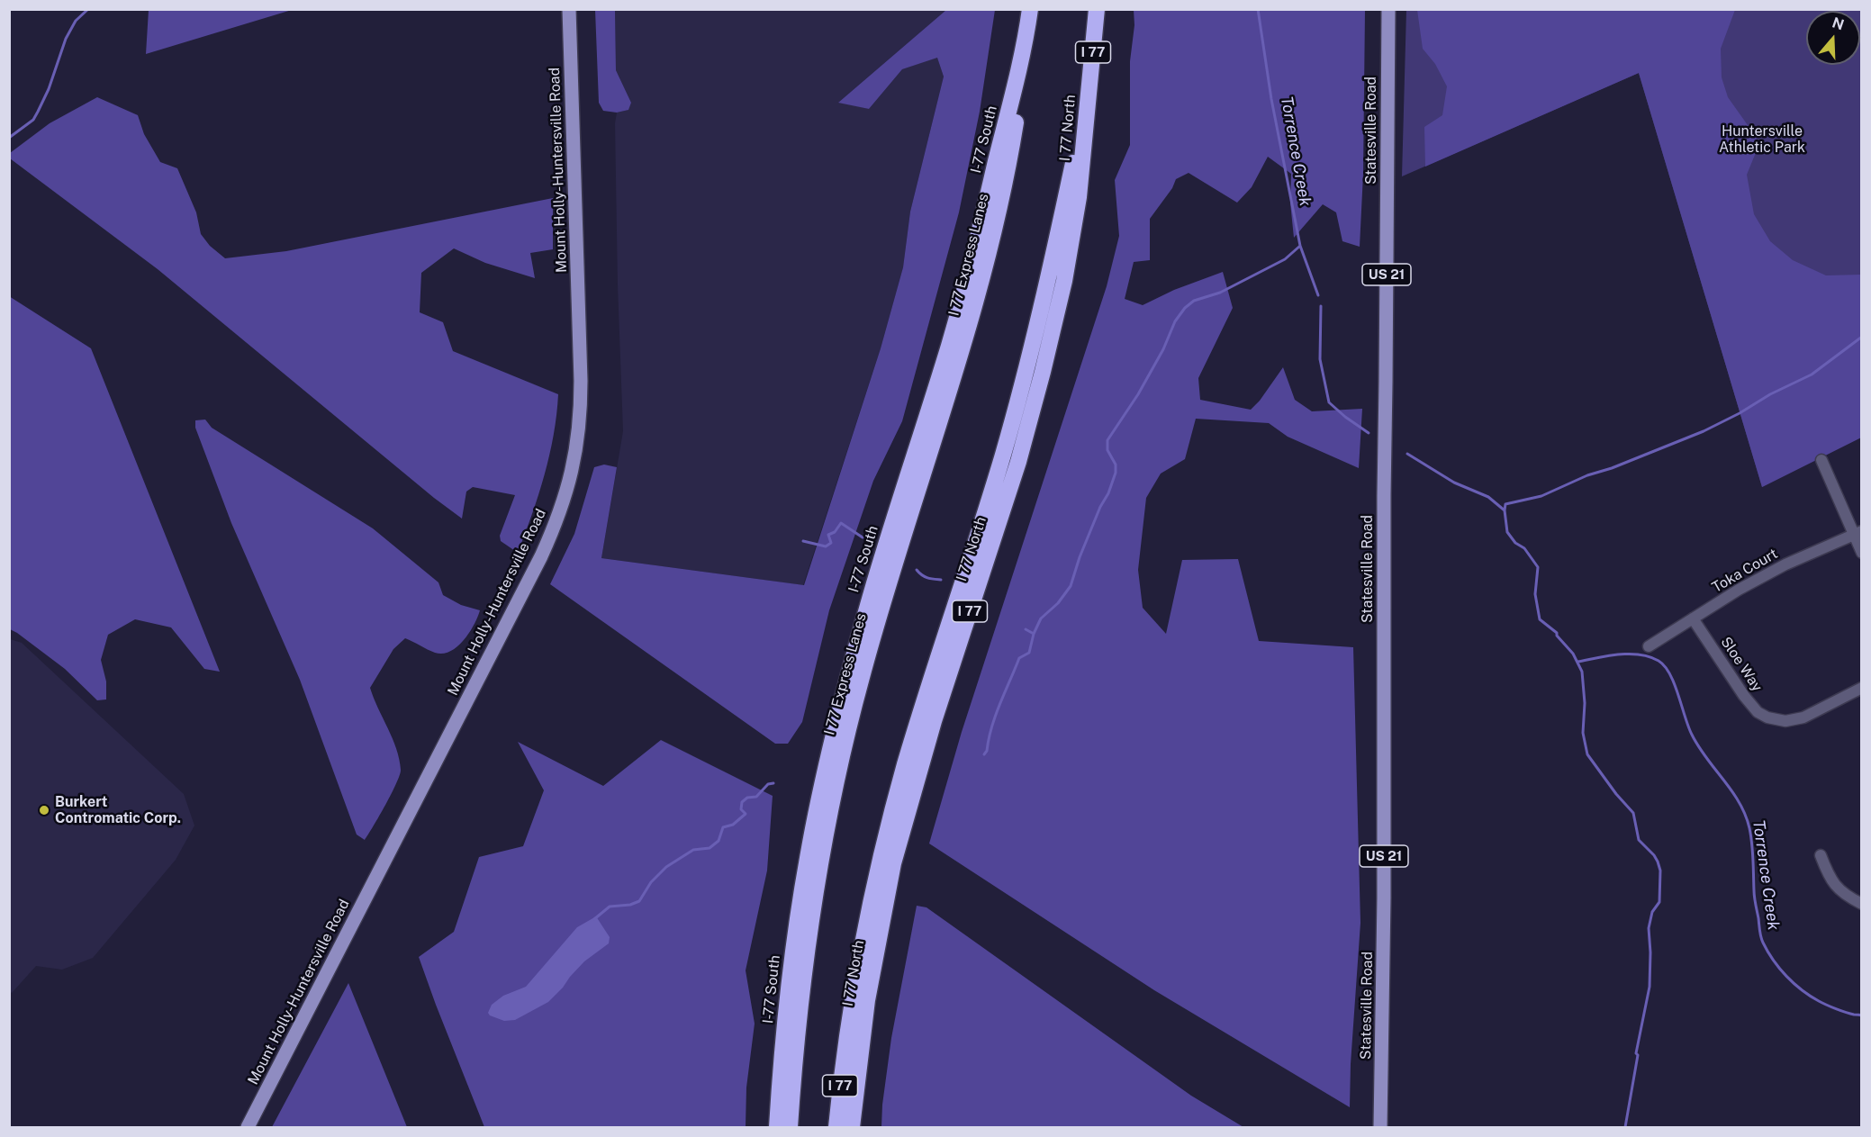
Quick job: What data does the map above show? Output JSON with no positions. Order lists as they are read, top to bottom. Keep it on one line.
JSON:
{"streets":{"highway":["I 77","I 77 North","I-77 South","I 77 Express Lanes"],"main road":["Statesville Road","Mount Holly-Huntersville Road","US 21"],"street":["Toka Court","Sloe Way"]},"crossings":[["I 77","I 77 North"],["I-77 South","I 77 Express Lanes"],["Toka Court","Sloe Way"]],"water":["Torrence Creek"],"parks":["Huntersville Athletic Park"],"places":["Burkert Contromatic Corp."],"north":"top"}
